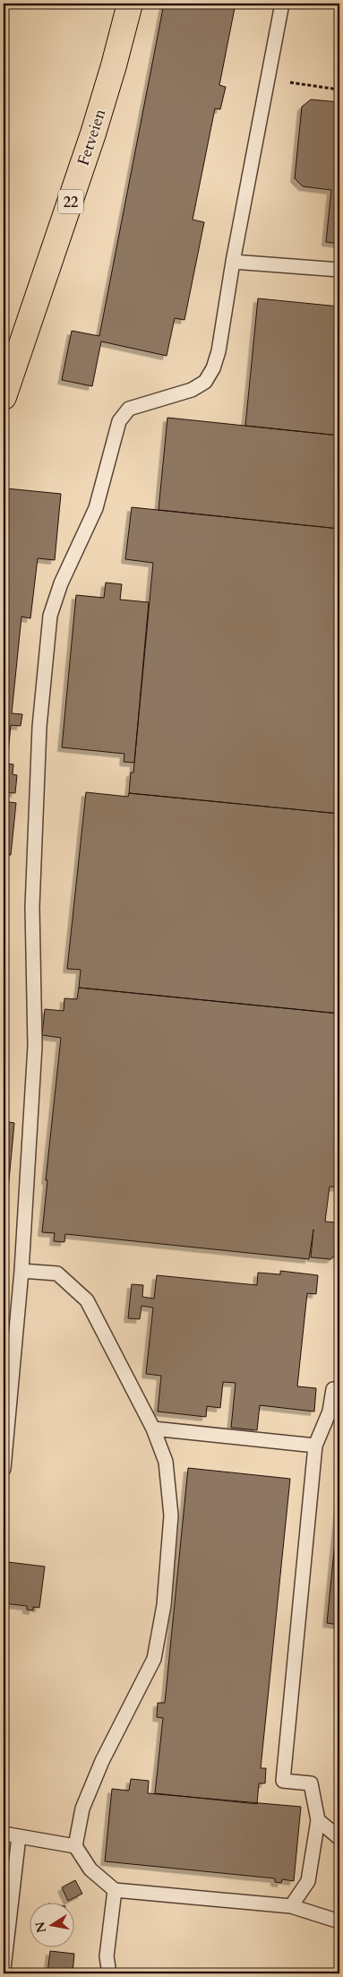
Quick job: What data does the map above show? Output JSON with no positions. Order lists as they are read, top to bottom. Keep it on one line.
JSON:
{"streets":{"highway":["Fetveien","22"]},"north":"left"}
